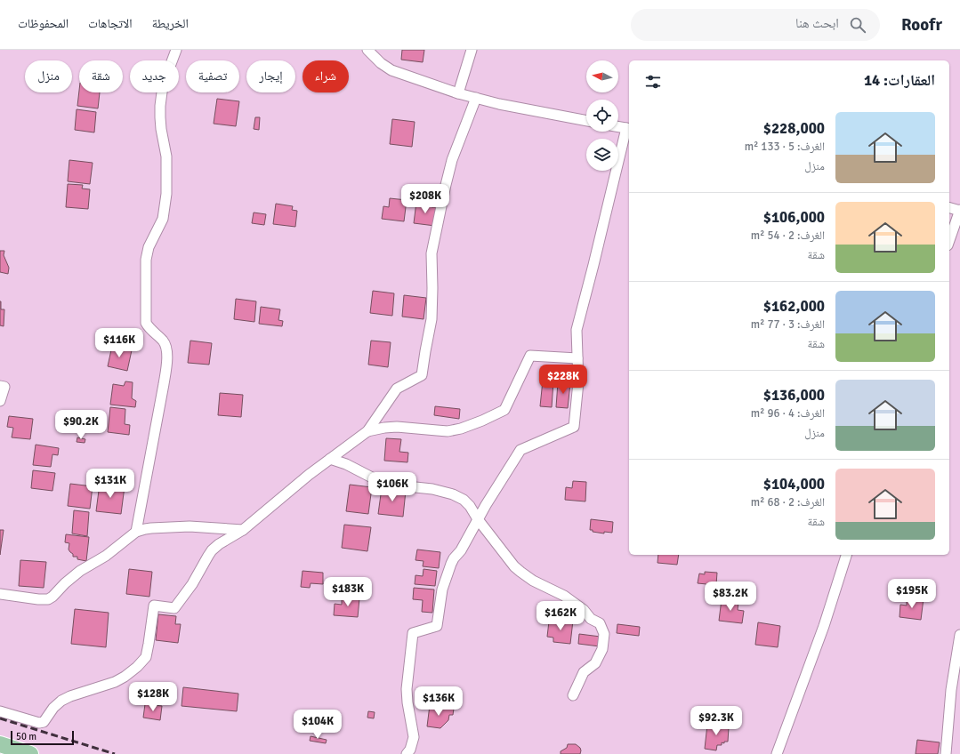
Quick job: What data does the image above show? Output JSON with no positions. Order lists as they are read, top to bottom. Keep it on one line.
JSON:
{"scale_bar":"50 m","north":"left","page":{"header":"Roofr","search":"ابحث هنا","nav":["الخريطة","الاتجاهات","المحفوظات"],"chip":["شراء","إيجار","تصفية","جديد","شقة","منزل"],"heading":"العقارات: 14","list":[{"name":"$228,000","note":"الغرف: 5 · 133 m² · منزل"},{"name":"$106,000","note":"الغرف: 2 · 54 m² · شقة"},{"name":"$162,000","note":"الغرف: 3 · 77 m² · شقة"},{"name":"$136,000","note":"الغرف: 4 · 96 m² · منزل"},{"name":"$104,000","note":"الغرف: 2 · 68 m² · شقة"}],"price":["$208K","$116K","$228K","$90.2K","$131K","$106K","$183K","$195K","$83.2K","$162K","$128K","$136K","$92.3K","$104K"],"scale":"50 m"}}
